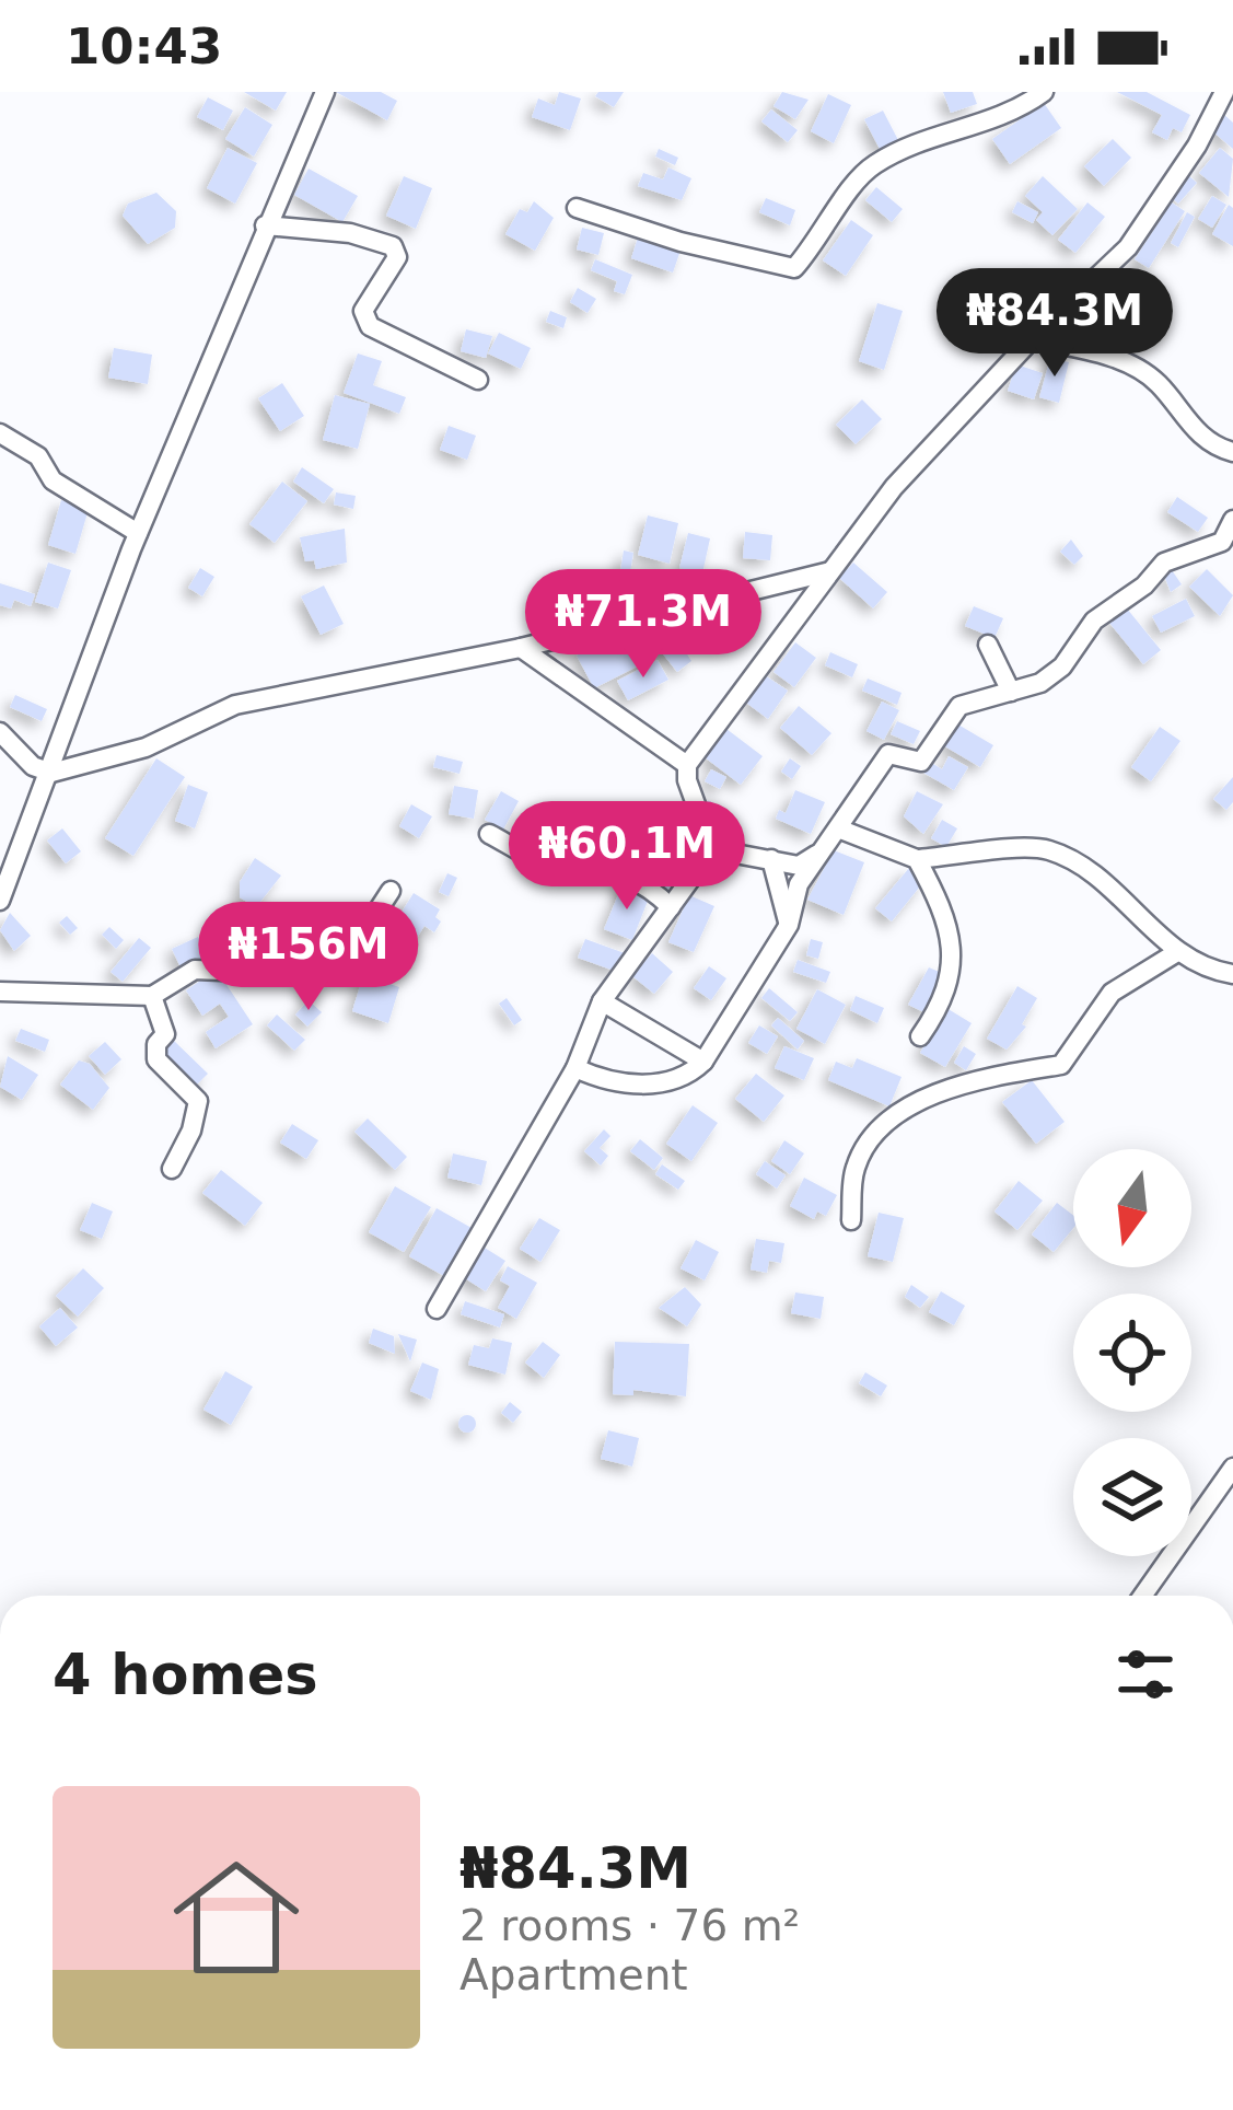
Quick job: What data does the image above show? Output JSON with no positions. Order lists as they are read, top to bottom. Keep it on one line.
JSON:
{"north":"bottom","page":{"status":"10:43","price":["₦84.3M","₦71.3M","₦60.1M","₦156M"],"heading":"4 homes","list":[{"name":"₦84.3M","note":"2 rooms · 76 m² · Apartment"}]}}
